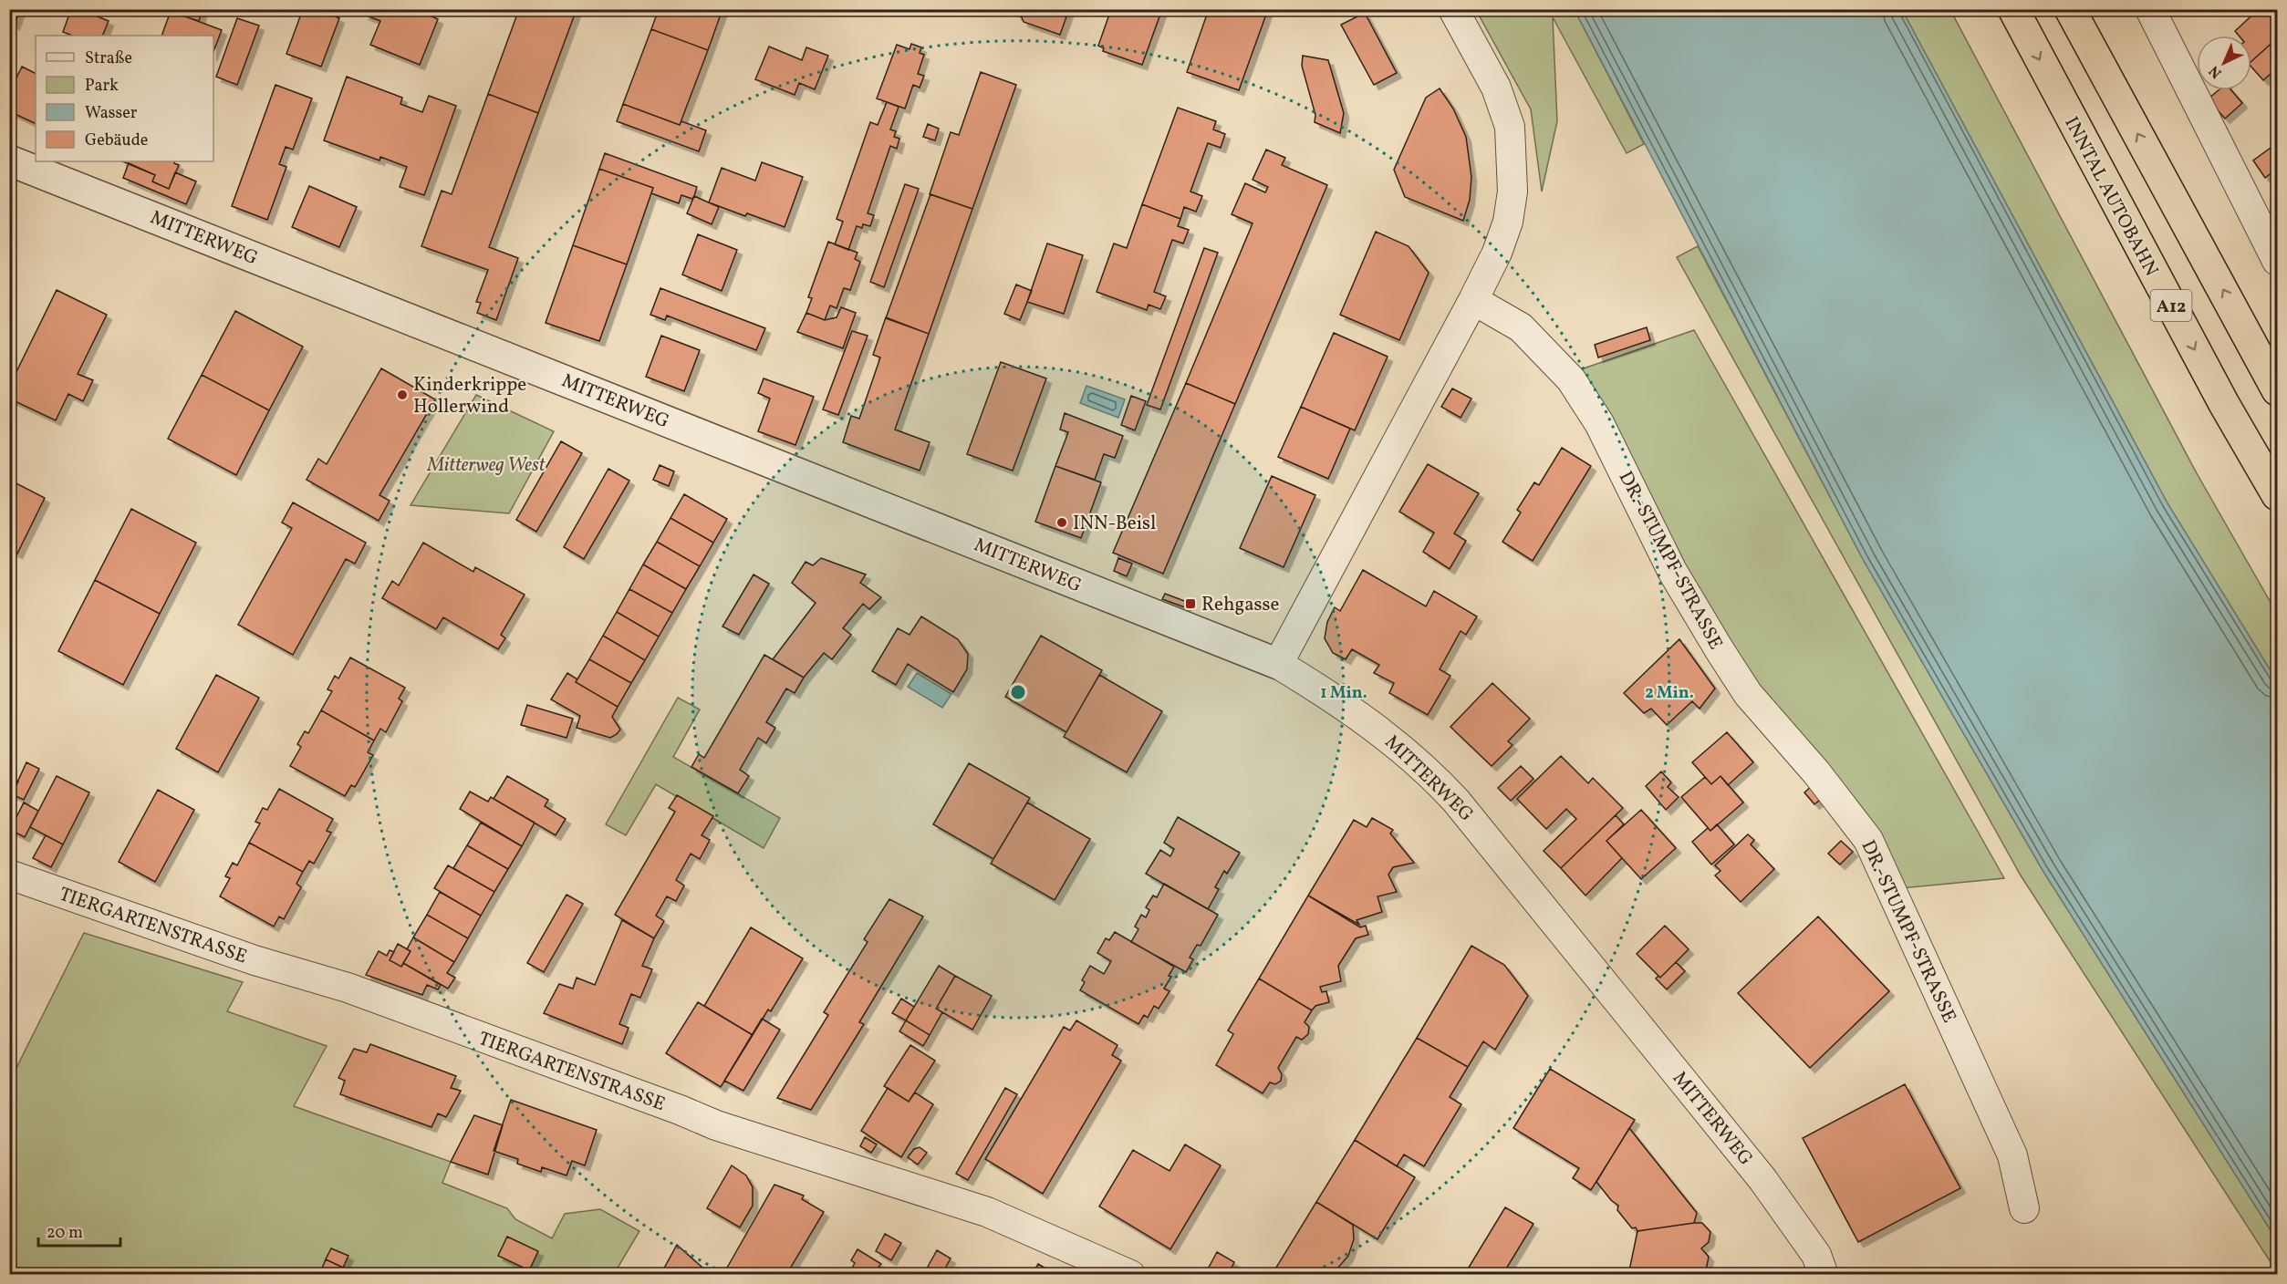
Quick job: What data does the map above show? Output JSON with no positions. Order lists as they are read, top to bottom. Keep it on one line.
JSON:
{"streets":{"highway":["INNTAL AUTOBAHN","A12"],"street":["MITTERWEG","DR.-STUMPF-STRASSE","TIERGARTENSTRASSE"]},"parks":["Mitterweg West"],"places":{"other":["Kinderkrippe Hollerwind","INN-Beisl"],"transit":["Rehgasse"]},"legend":["Straße","Park","Wasser","Gebäude"],"scale_bar":"20 m","north":"bottom left","rings":["1 Min.","2 Min."]}
